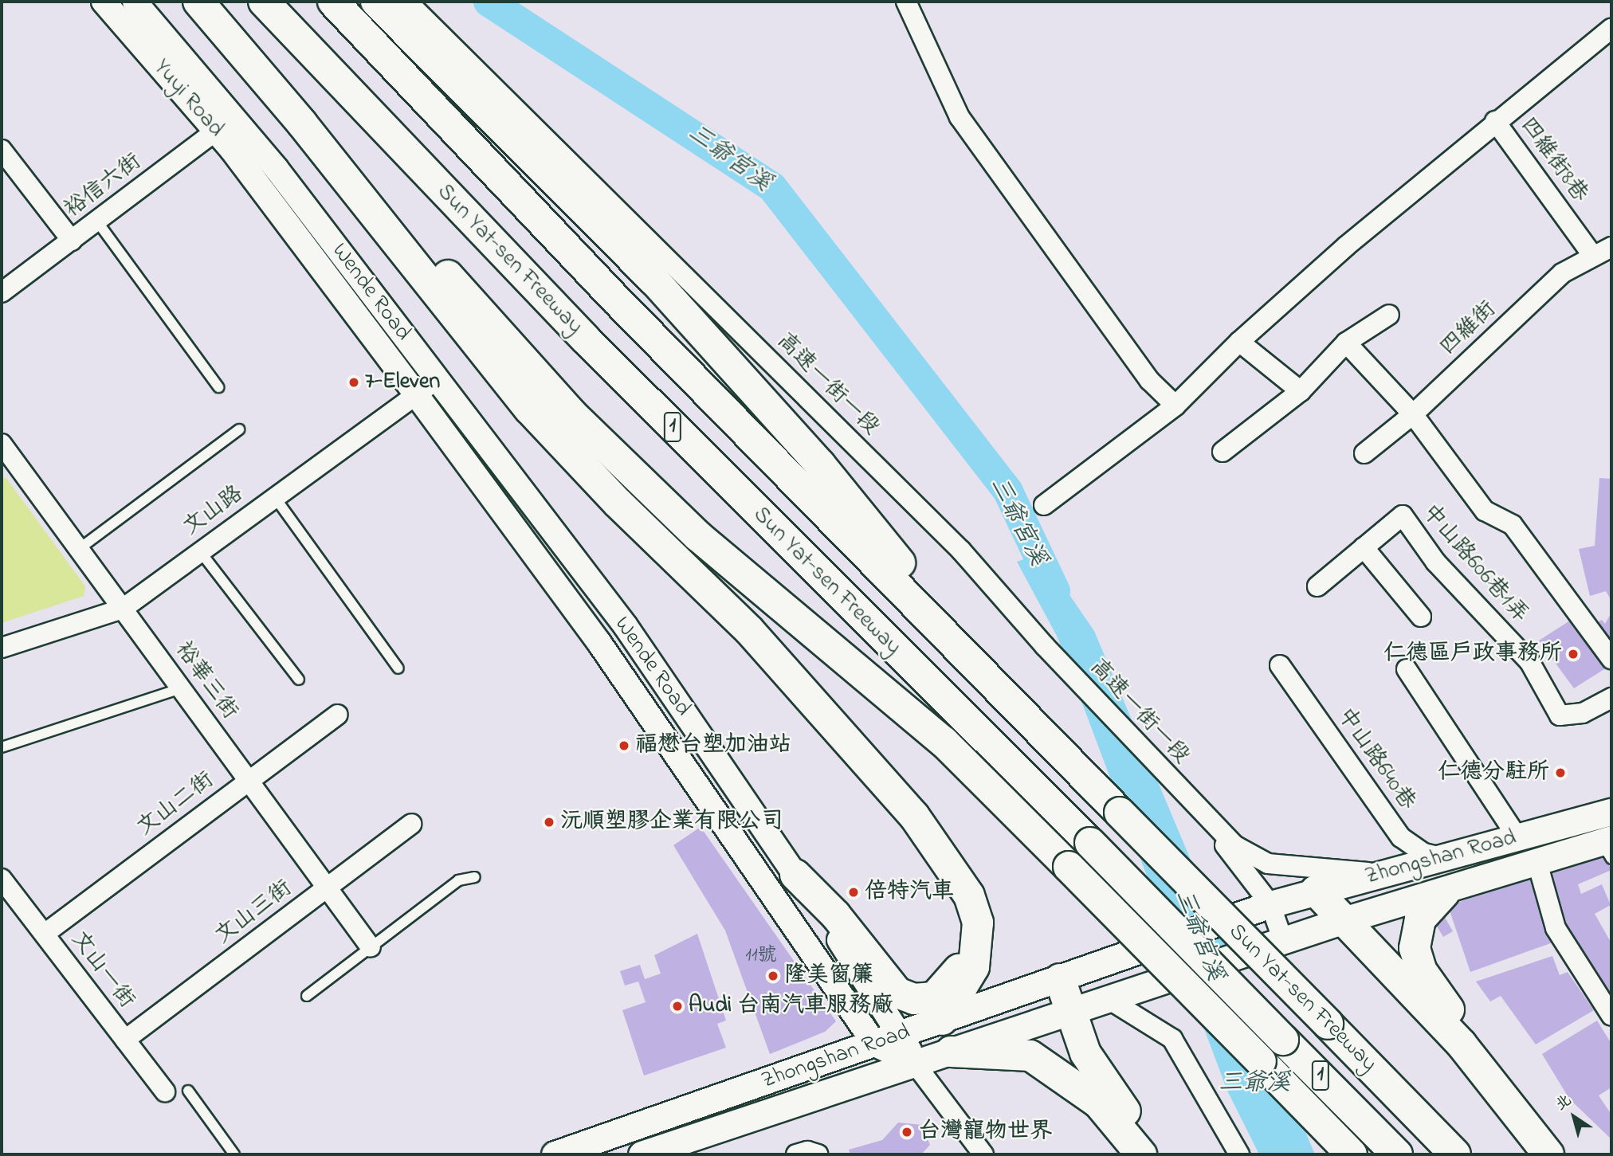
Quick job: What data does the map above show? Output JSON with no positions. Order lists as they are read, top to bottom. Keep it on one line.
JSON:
{"streets":{"highway":["Sun Yat-sen Freeway","1"],"main road":["Zhongshan Road"],"street":["Yuyi Road","四維街8巷","裕信六街","Wende Road","四維街","高速一街一段","文山路","中山路606巷1弄","裕華三街","中山路640巷","文山二街","文山三街","文山一街"]},"crossings":[["Yuyi Road","裕信六街"],["Yuyi Road","Wende Road"],["四維街8巷","四維街"],["Wende Road","文山路"],["Wende Road","Zhongshan Road"],["高速一街一段","Zhongshan Road"],["文山路","裕華三街"],["裕華三街","文山二街"],["裕華三街","文山三街"],["中山路640巷","Zhongshan Road"],["文山二街","文山一街"],["文山三街","文山一街"]],"water":["三爺宮溪","三爺溪"],"places":["7-Eleven","仁德區戶政事務所","福懋台塑加油站","仁德分駐所","沅順塑膠企業有限公司","倍特汽車","隆美窗簾","Audi 台南汽車服務廠","台灣寵物世界"],"house_numbers":["11號"],"north":"top left"}
